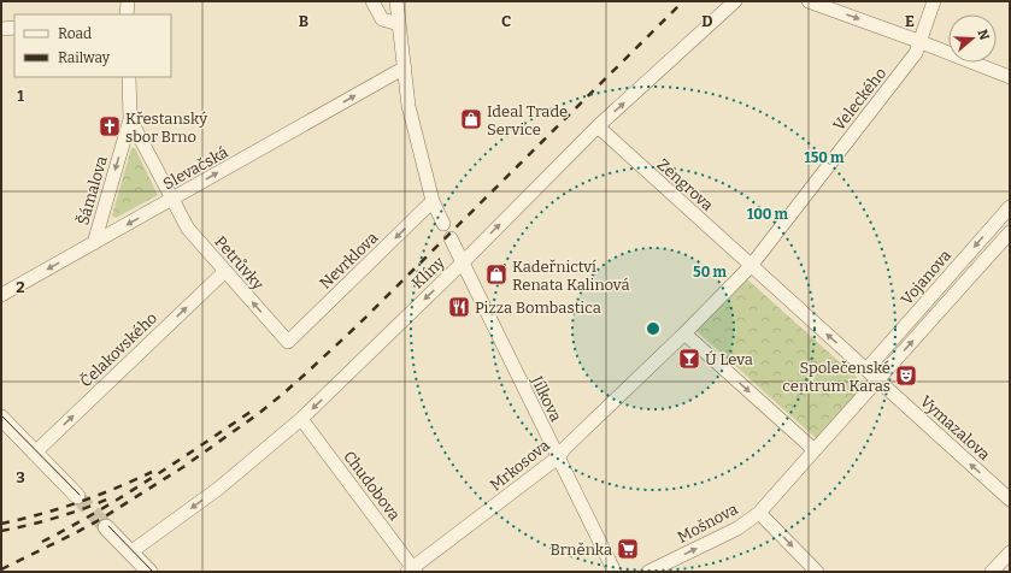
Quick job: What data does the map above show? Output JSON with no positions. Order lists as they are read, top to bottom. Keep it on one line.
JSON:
{"streets":{"street":["Veleckého","Slevačská","Zengrova","Šámalova","Nevrklova","Petrůvky","Klíny","Vojanova","Čelakovského","Jílkova","Vymazalova","Mrkosova","Chudobova","Mošnova"]},"crossings":[["Veleckého","Zengrova"],["Veleckého","Mrkosova"],["Slevačská","Šámalova"],["Slevačská","Petrůvky"],["Zengrova","Klíny"],["Zengrova","Vojanova"],["Zengrova","Vymazalova"],["Šámalova","Petrůvky"],["Nevrklova","Petrůvky"],["Petrůvky","Čelakovského"],["Klíny","Jílkova"],["Klíny","Chudobova"],["Vojanova","Vymazalova"],["Vojanova","Mošnova"],["Jílkova","Mrkosova"],["Mrkosova","Chudobova"]],"one_way":["Šámalova","Nevrklova","Petrůvky","Čelakovského","Vymazalova","Mošnova"],"places":{"shop":["Ideal Trade Service","Kadeřnictví Renata Kalinová"],"church":["Křestanský sbor Brno"],"restaurant":["Pizza Bombastica"],"bar":["Ú Leva"],"theatre":["Společenské centrum Karas"],"supermarket":["Brněnka"]},"legend":["Road","Railway"],"north":"right","grid":{"columns":["B","C","D","E"],"rows":["1","2","3"]},"rings":["150 m","100 m","50 m"]}
